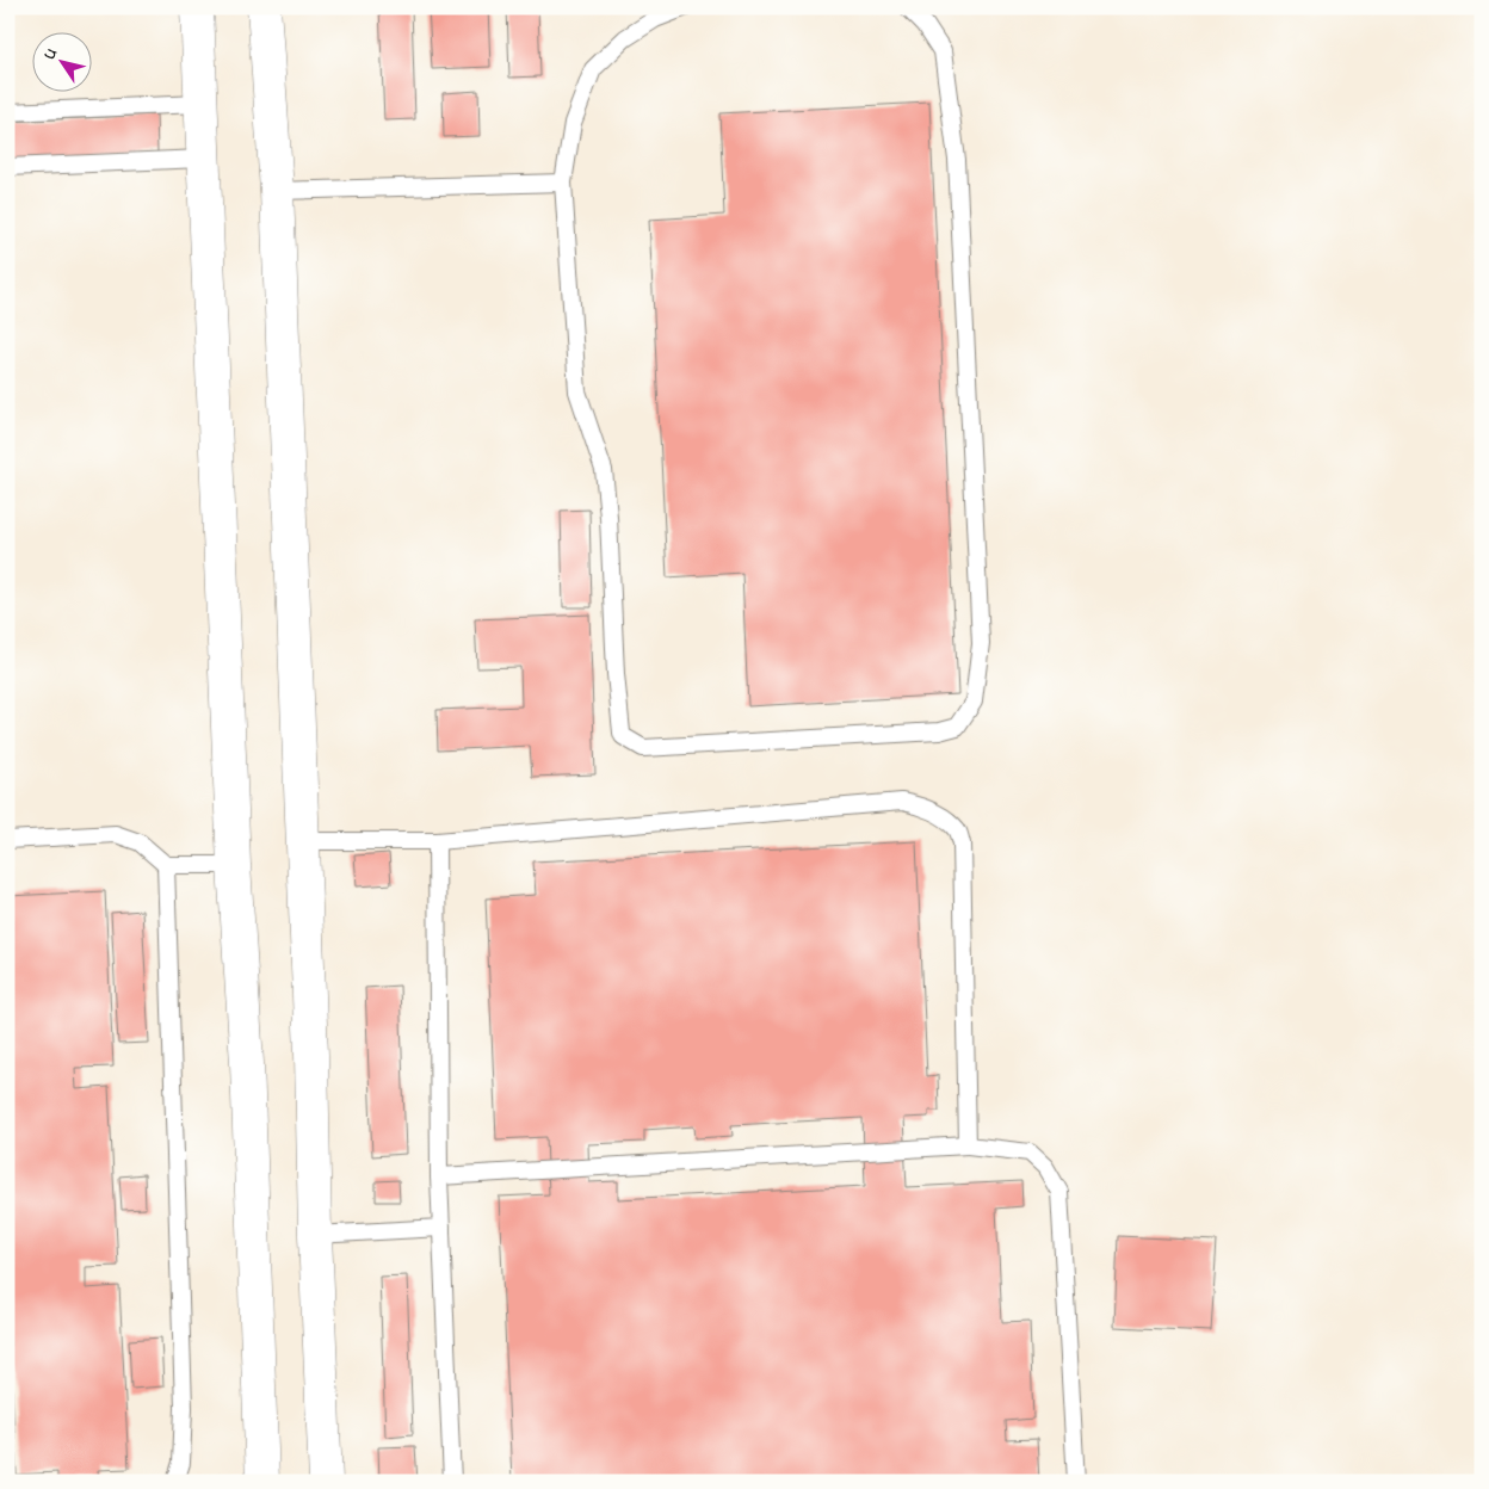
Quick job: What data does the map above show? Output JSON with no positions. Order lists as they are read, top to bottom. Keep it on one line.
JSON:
{"north":"top left"}
